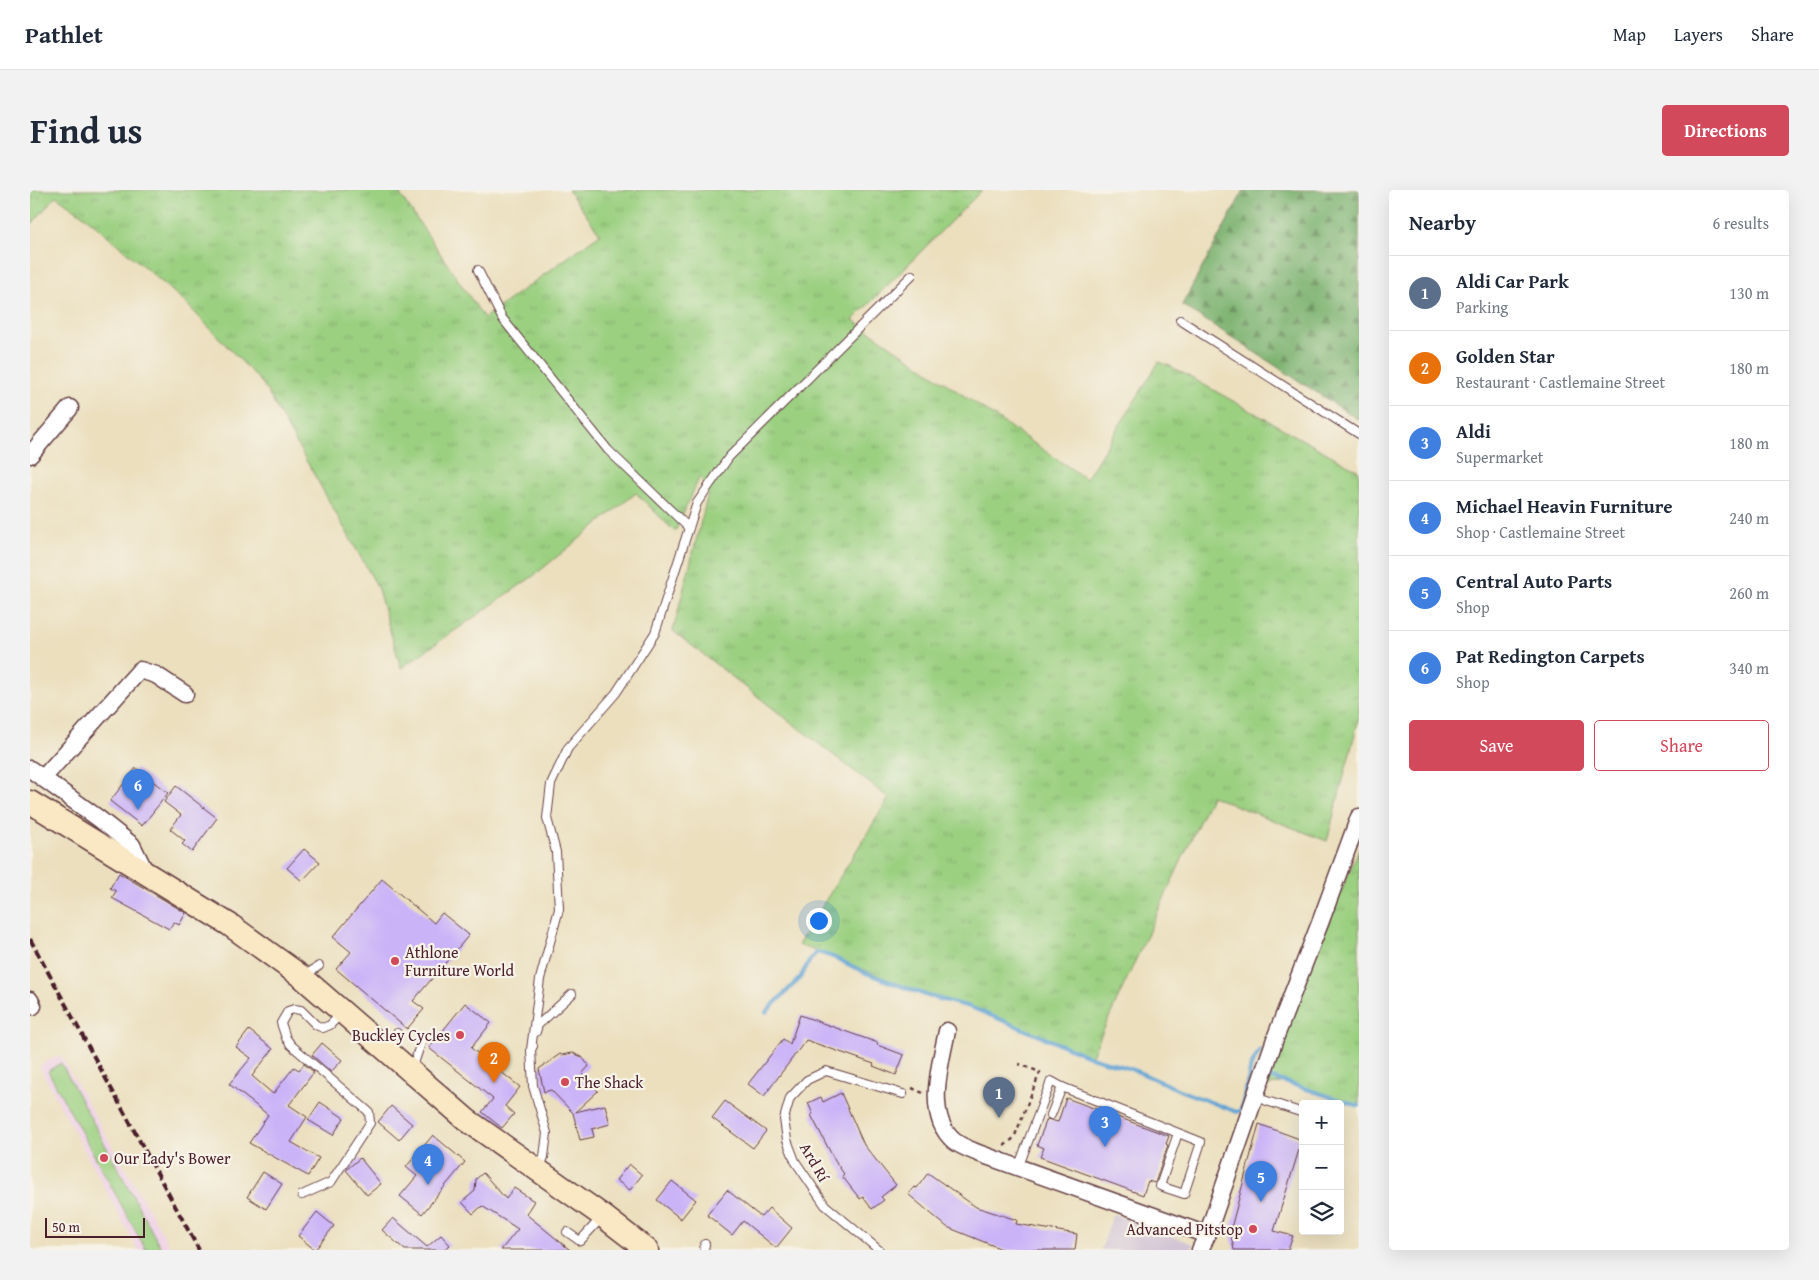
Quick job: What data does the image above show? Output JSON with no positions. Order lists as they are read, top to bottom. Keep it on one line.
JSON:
{"streets":{"lane":["Ard Rí"]},"places":["Athlone Furniture World","Buckley Cycles","The Shack","Our Lady's Bower","Advanced Pitstop"],"scale_bar":"50 m","page":{"header":"Pathlet","nav":["Map","Layers","Share"],"title":"Find us","buttons":["Directions",["Save","Share"]],"heading":["Nearby","6 results"],"list":[{"mark":"1","name":"Aldi Car Park","note":"Parking","value":"130 m"},{"mark":"2","name":"Golden Star","note":"Restaurant · Castlemaine Street","value":"180 m"},{"mark":"3","name":"Aldi","note":"Supermarket","value":"180 m"},{"mark":"4","name":"Michael Heavin Furniture","note":"Shop · Castlemaine Street","value":"240 m"},{"mark":"5","name":"Central Auto Parts","note":"Shop","value":"260 m"},{"mark":"6","name":"Pat Redington Carpets","note":"Shop","value":"340 m"}],"pins":["6","2","1","3","4","5"],"map_buttons":["+","−"],"scale":"50 m"}}
